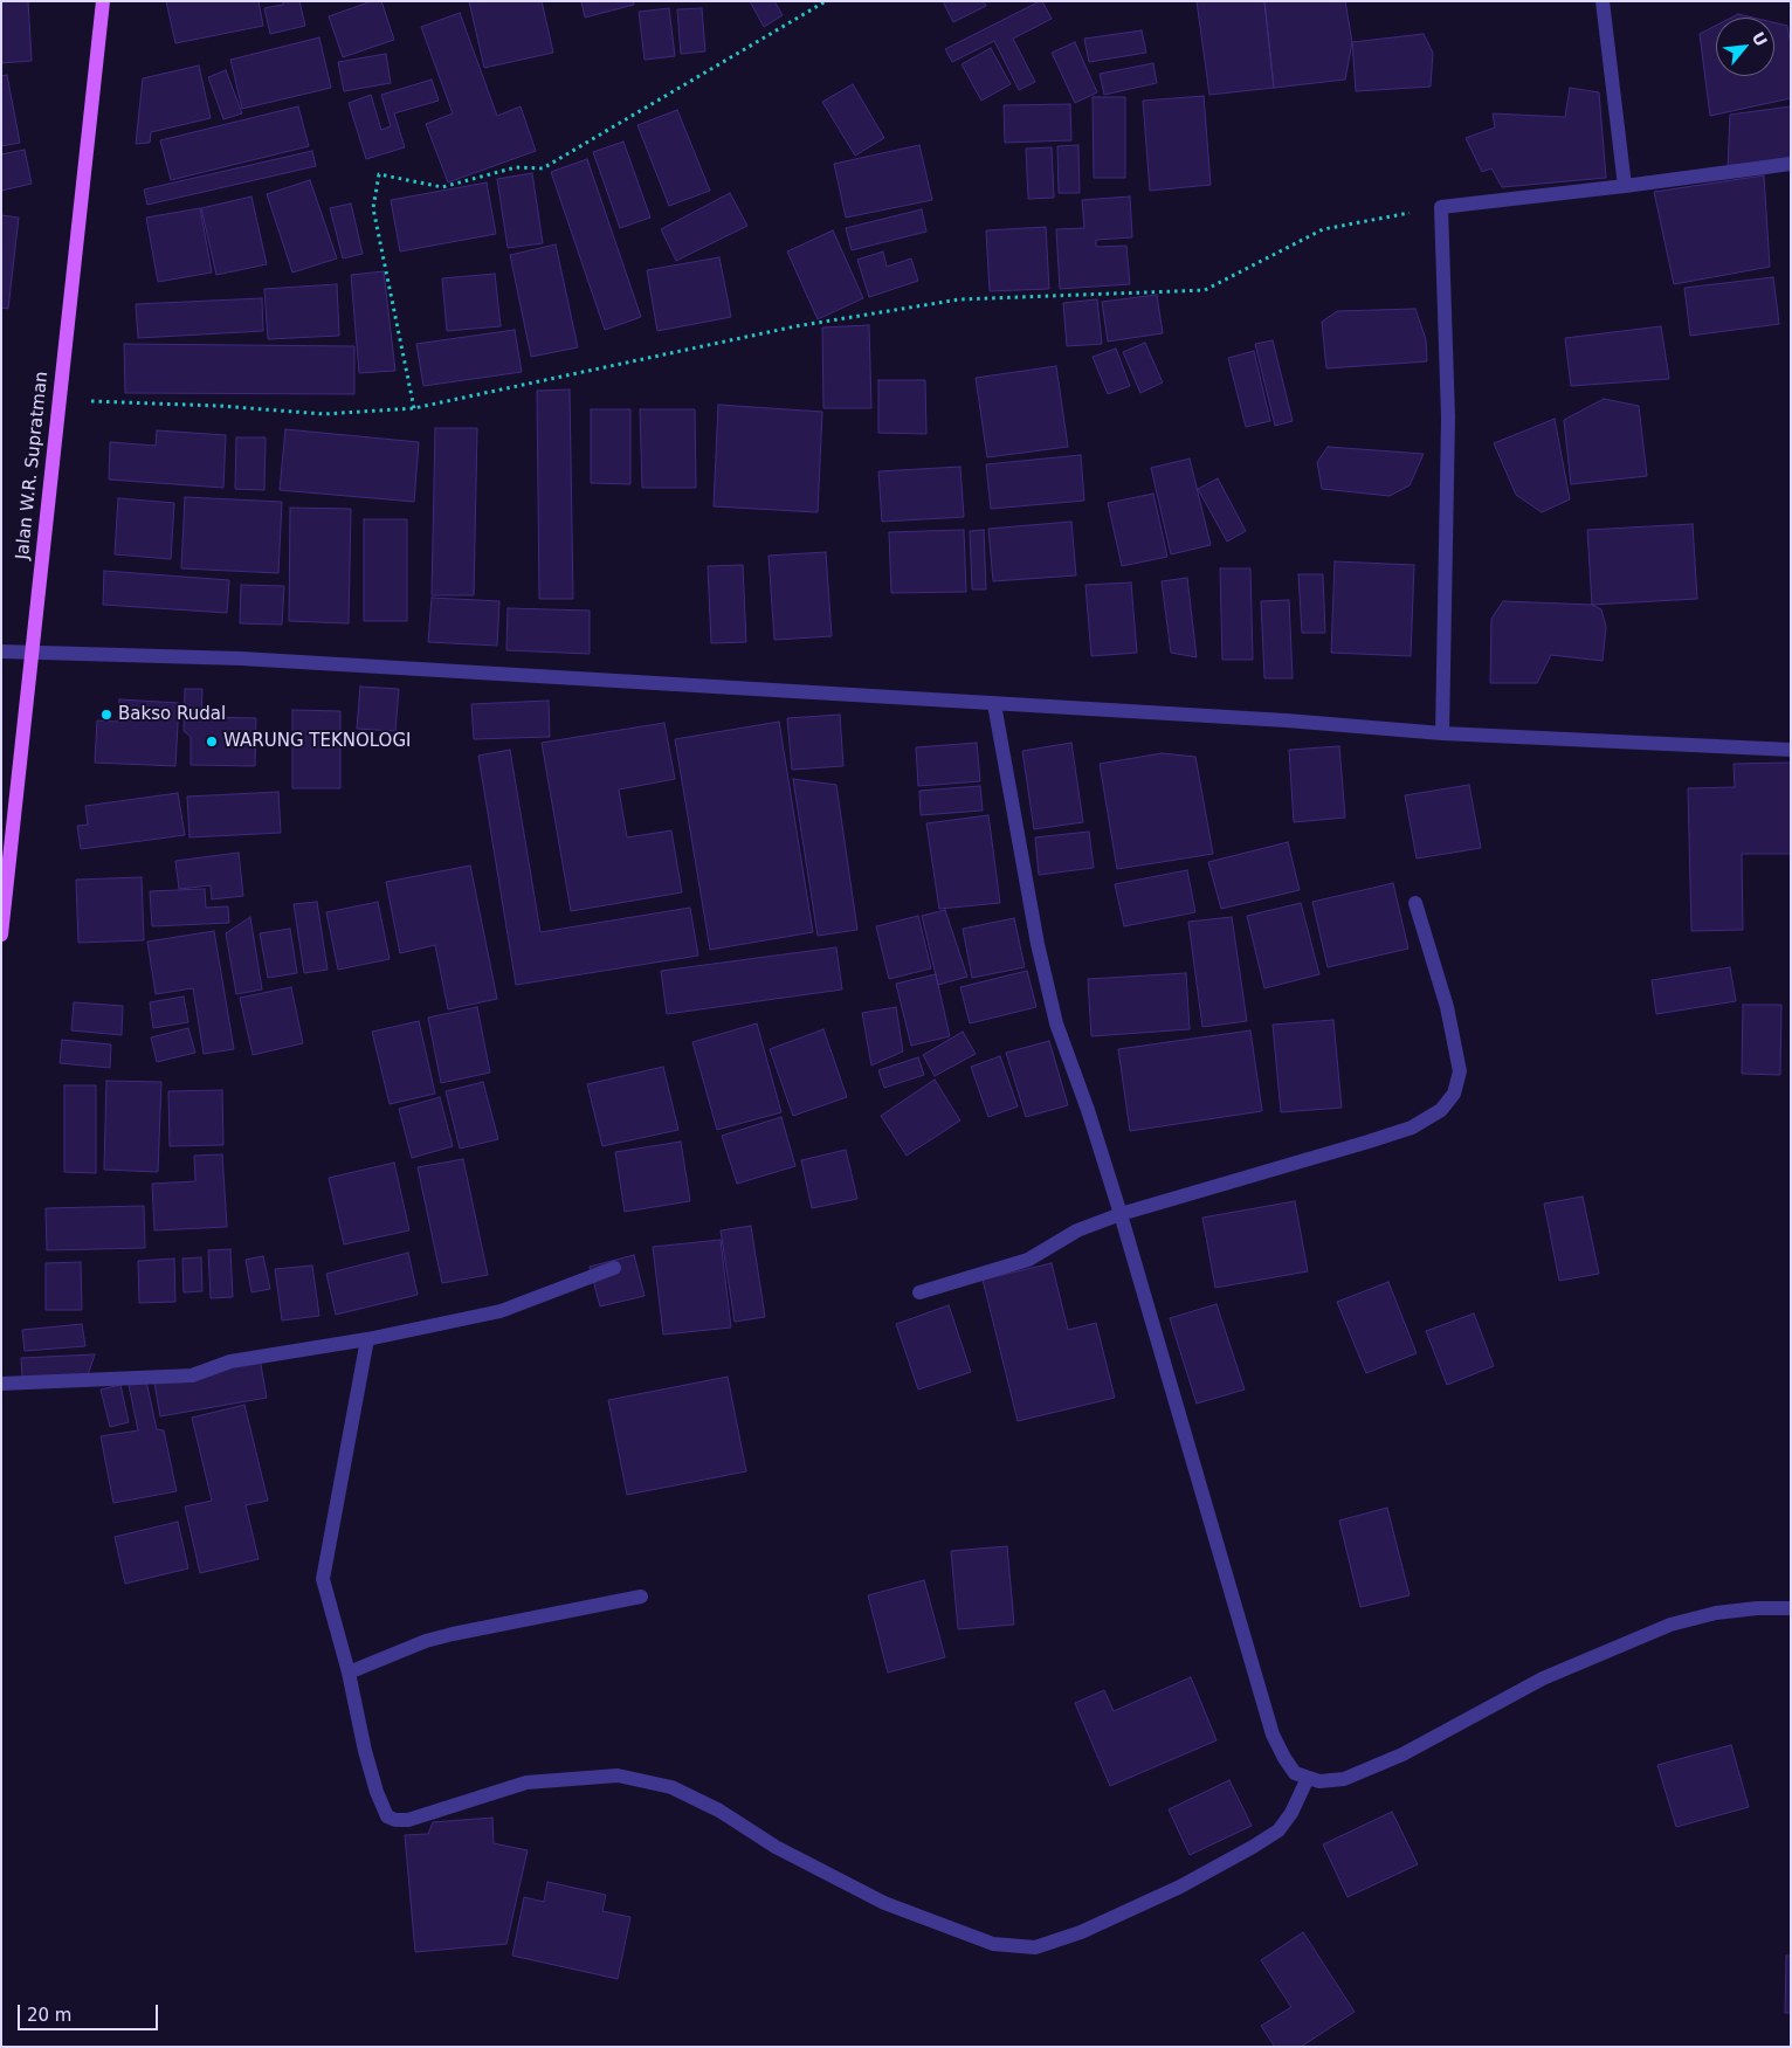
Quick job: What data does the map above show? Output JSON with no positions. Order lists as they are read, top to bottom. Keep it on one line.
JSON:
{"streets":{"main road":["Jalan W.R. Supratman"]},"places":["Bakso Rudal","WARUNG TEKNOLOGI"],"scale_bar":"20 m","north":"top right"}
